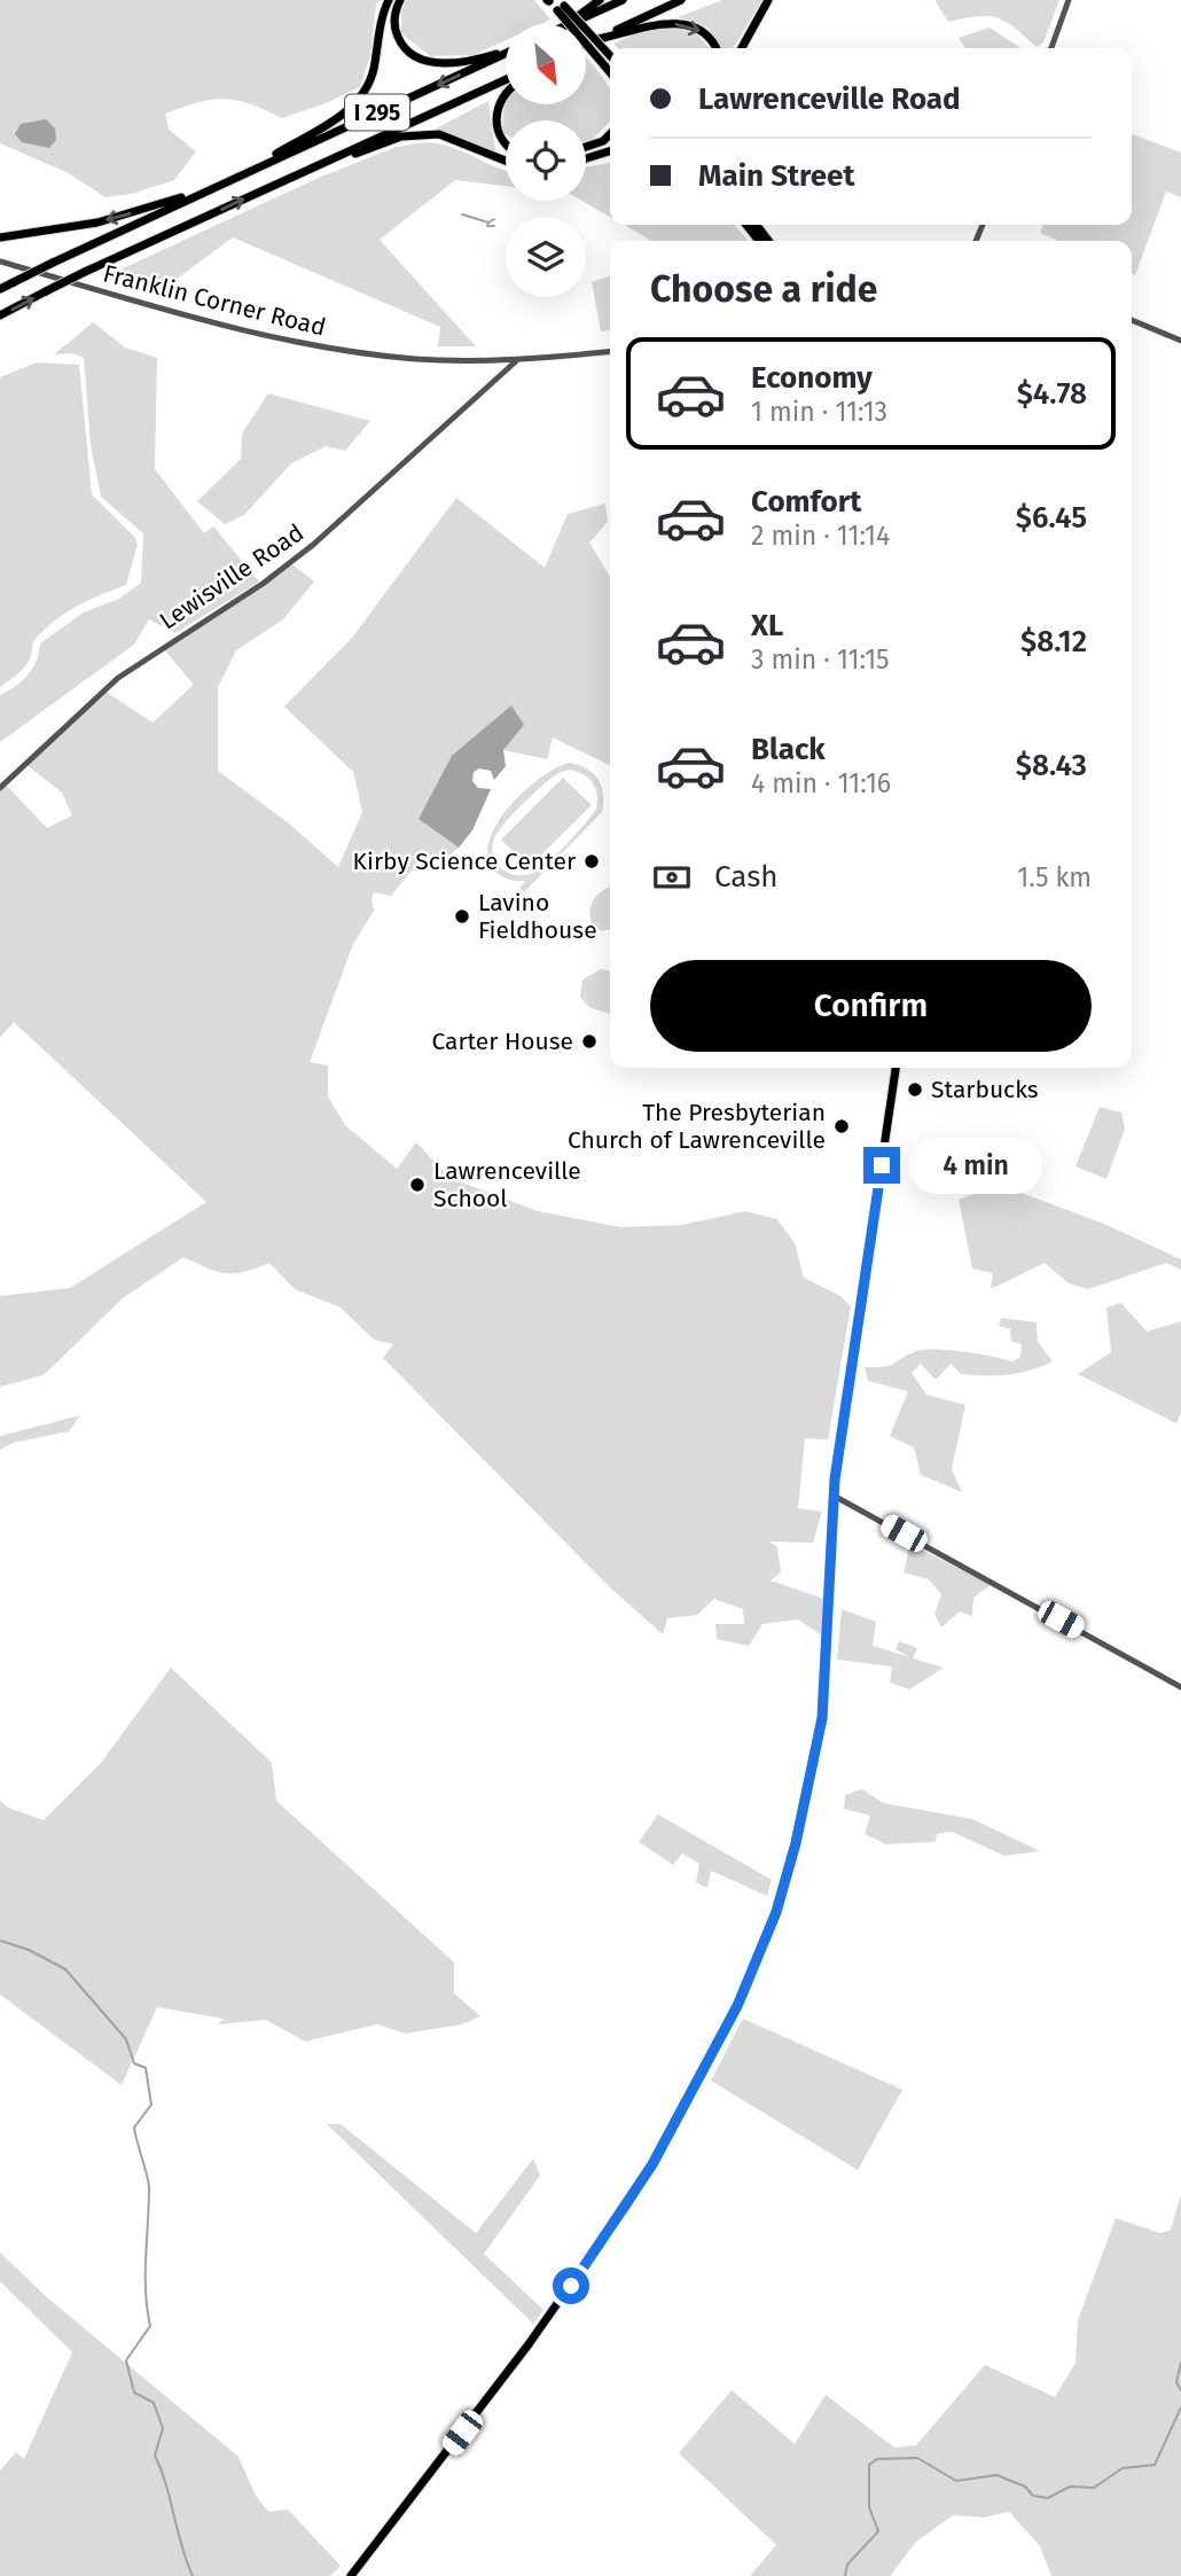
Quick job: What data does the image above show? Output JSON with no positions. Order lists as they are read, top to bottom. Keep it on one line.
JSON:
{"streets":{"highway":["I 295"],"street":["Franklin Corner Road","Lewisville Road"]},"crossings":[["Franklin Corner Road","Lewisville Road"]],"places":["Kirby Science Center","Lavino Fieldhouse","Carter House","Starbucks","The Presbyterian Church of Lawrenceville","Lawrenceville School"],"north":"bottom right","page":{"banner":["Lawrenceville Road","Main Street"],"heading":"Choose a ride","list":[{"name":"Economy","note":"1 min · 11:13","value":"$4.78"},{"name":"Comfort","note":"2 min · 11:14","value":"$6.45"},{"name":"XL","note":"3 min · 11:15","value":"$8.12"},{"name":"Black","note":"4 min · 11:16","value":"$8.43"}],"pay":["Cash","1.5 km"],"buttons":"Confirm","bubble":"4 min"}}
